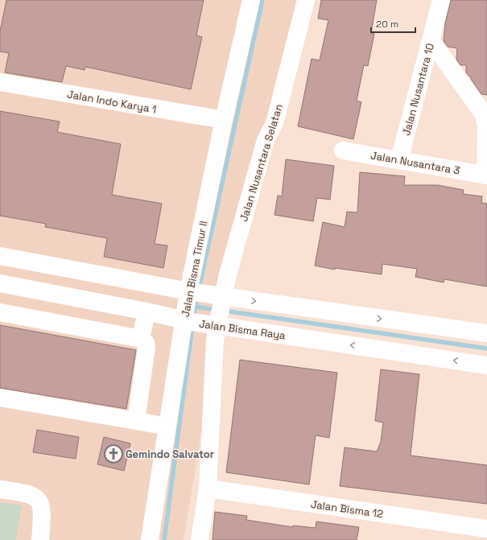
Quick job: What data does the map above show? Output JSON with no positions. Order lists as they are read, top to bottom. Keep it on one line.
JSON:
{"streets":{"street":["Jalan Nusantara 10","Jalan Indo Karya 1","Jalan Nusantara Selatan","Jalan Nusantara 3","Jalan Bisma Timur II","Jalan Bisma Raya","Jalan Bisma 12"]},"crossings":[["Jalan Nusantara 10","Jalan Nusantara 3"],["Jalan Indo Karya 1","Jalan Bisma Timur II"],["Jalan Nusantara Selatan","Jalan Bisma Raya"],["Jalan Nusantara Selatan","Jalan Bisma 12"],["Jalan Bisma Timur II","Jalan Bisma Raya"]],"places":{"church":["Gemindo Salvator"]},"scale_bar":"20 m"}
